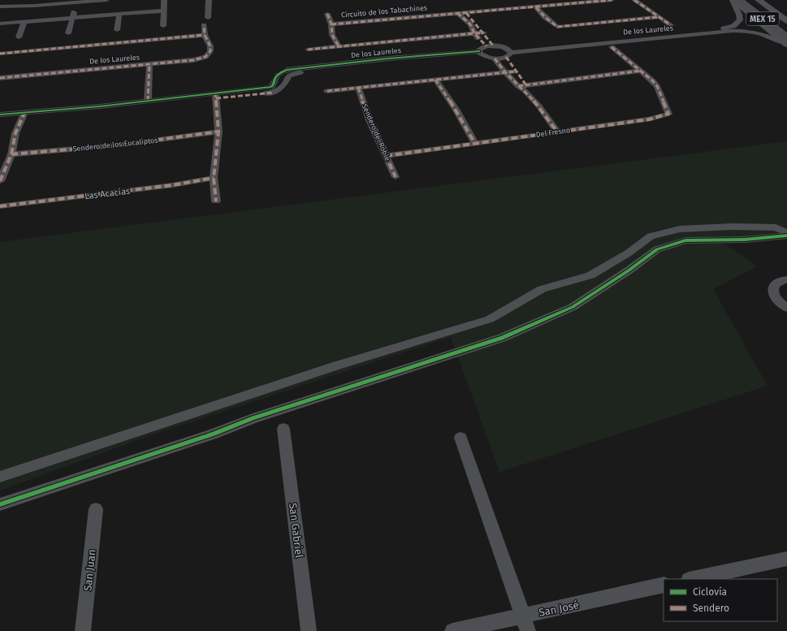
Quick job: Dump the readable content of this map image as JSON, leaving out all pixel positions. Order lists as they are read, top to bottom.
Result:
{
  "streets": {
    "highway": ["MEX 15"],
    "street": [
      "Circuito de los Tabachines",
      "De los Laureles",
      "Sendero del Roble",
      "Del Fresno",
      "Sendero de los Eucaliptos",
      "Las Acacias",
      "San Gabriel",
      "San Juan",
      "San José"
    ]
  },
  "crossings": [
    ["Circuito de los Tabachines", "De los Laureles"],
    ["MEX 15", "De los Laureles"],
    ["Sendero del Roble", "Del Fresno"]
  ],
  "legend": ["Ciclovía", "Sendero"]
}
